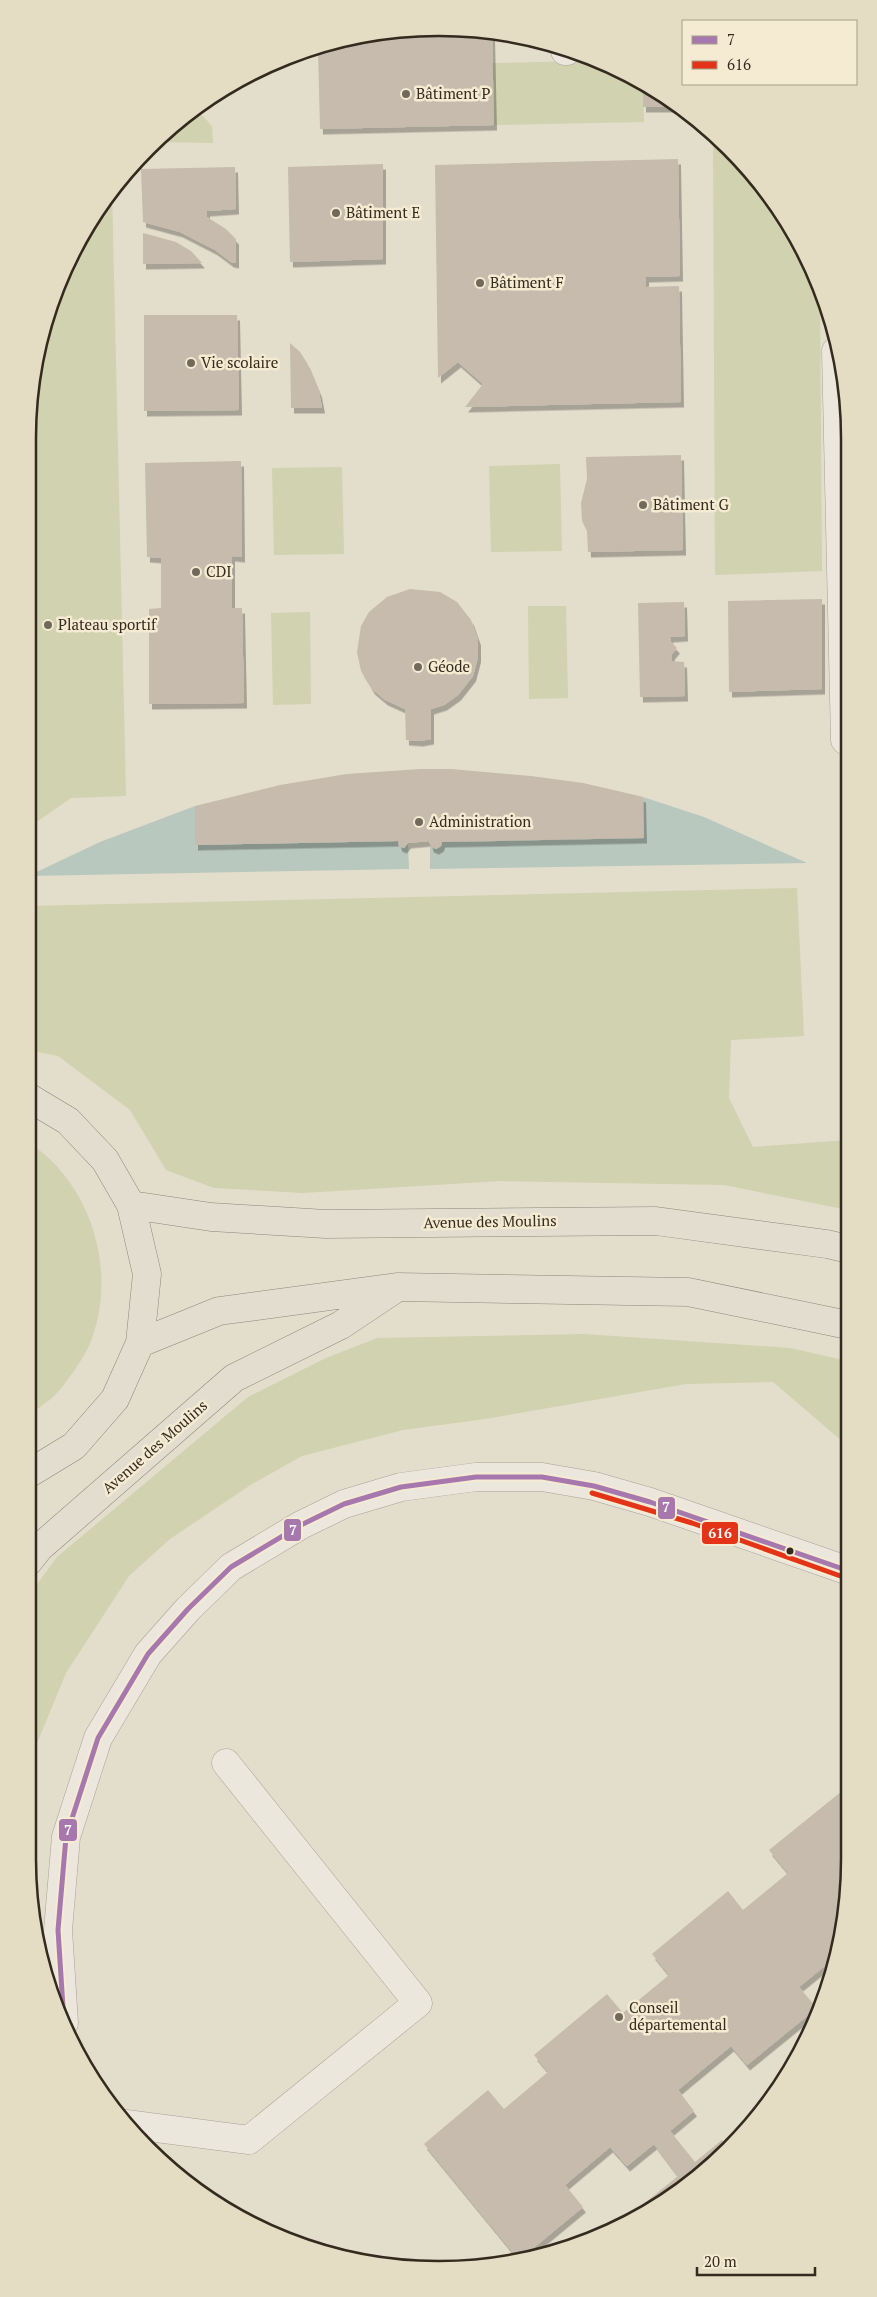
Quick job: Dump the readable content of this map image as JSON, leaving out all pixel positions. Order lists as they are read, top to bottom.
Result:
{
  "streets": {
    "main road": ["Avenue des Moulins"]
  },
  "places": [
    "Bâtiment P",
    "Bâtiment E",
    "Bâtiment F",
    "Vie scolaire",
    "Bâtiment G",
    "CDI",
    "Plateau sportif",
    "Géode",
    "Administration",
    "Conseil départemental"
  ],
  "lines": ["transit line 7", "transit line 616"],
  "legend": ["7", "616"],
  "scale_bar": "20 m"
}
